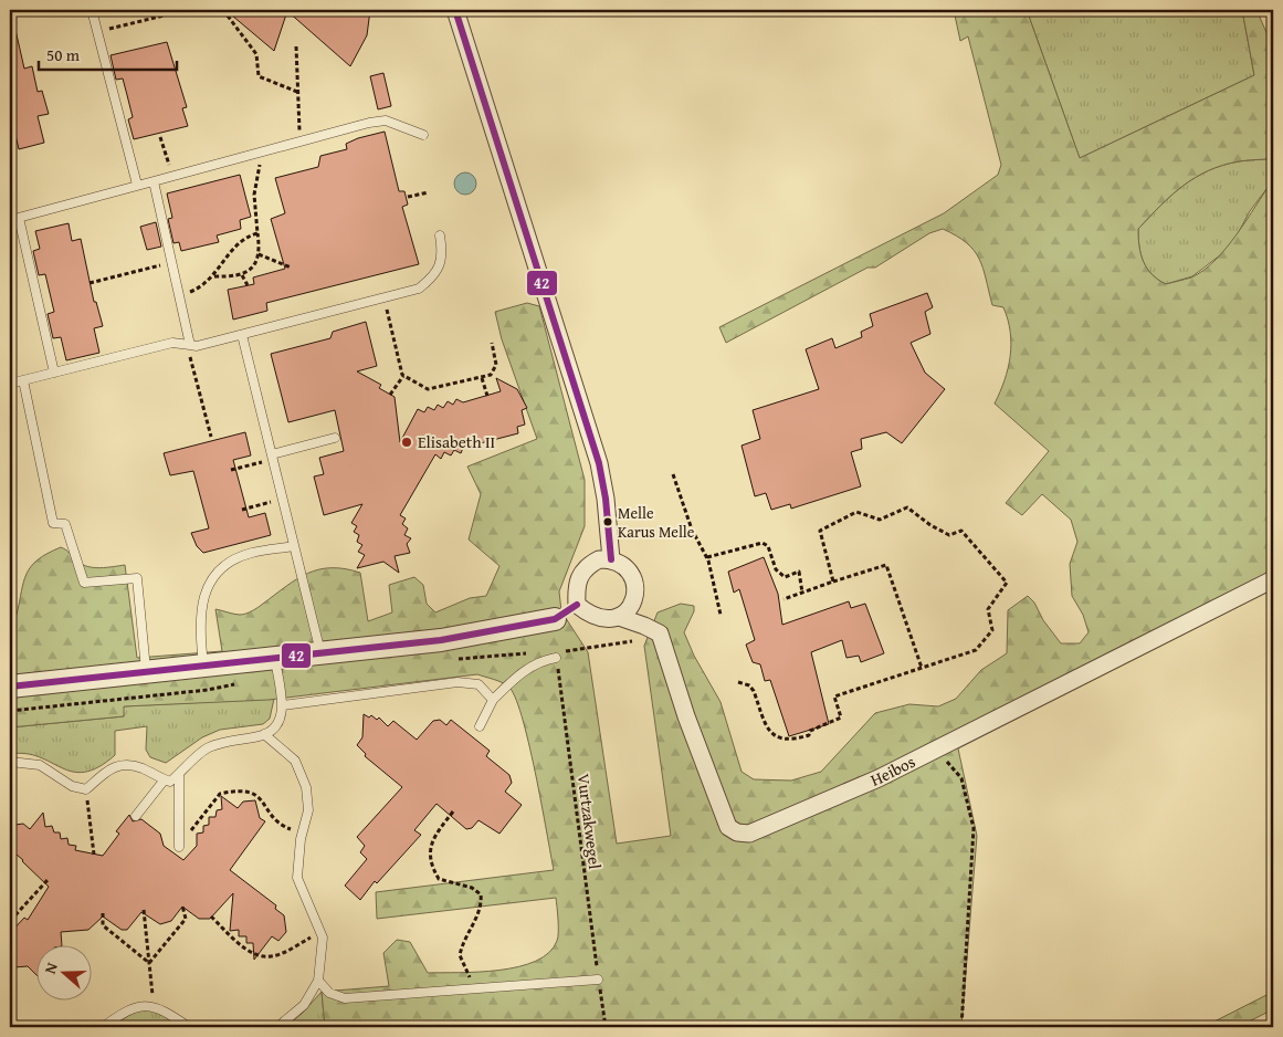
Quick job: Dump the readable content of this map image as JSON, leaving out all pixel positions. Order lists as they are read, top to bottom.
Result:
{
  "streets": {
    "street": ["Heibos"],
    "path": ["Vurtzakwegel"]
  },
  "places": ["Elisabeth II", "Melle Karus Melle"],
  "lines": ["transit line 42"],
  "scale_bar": "50 m",
  "north": "left"
}
